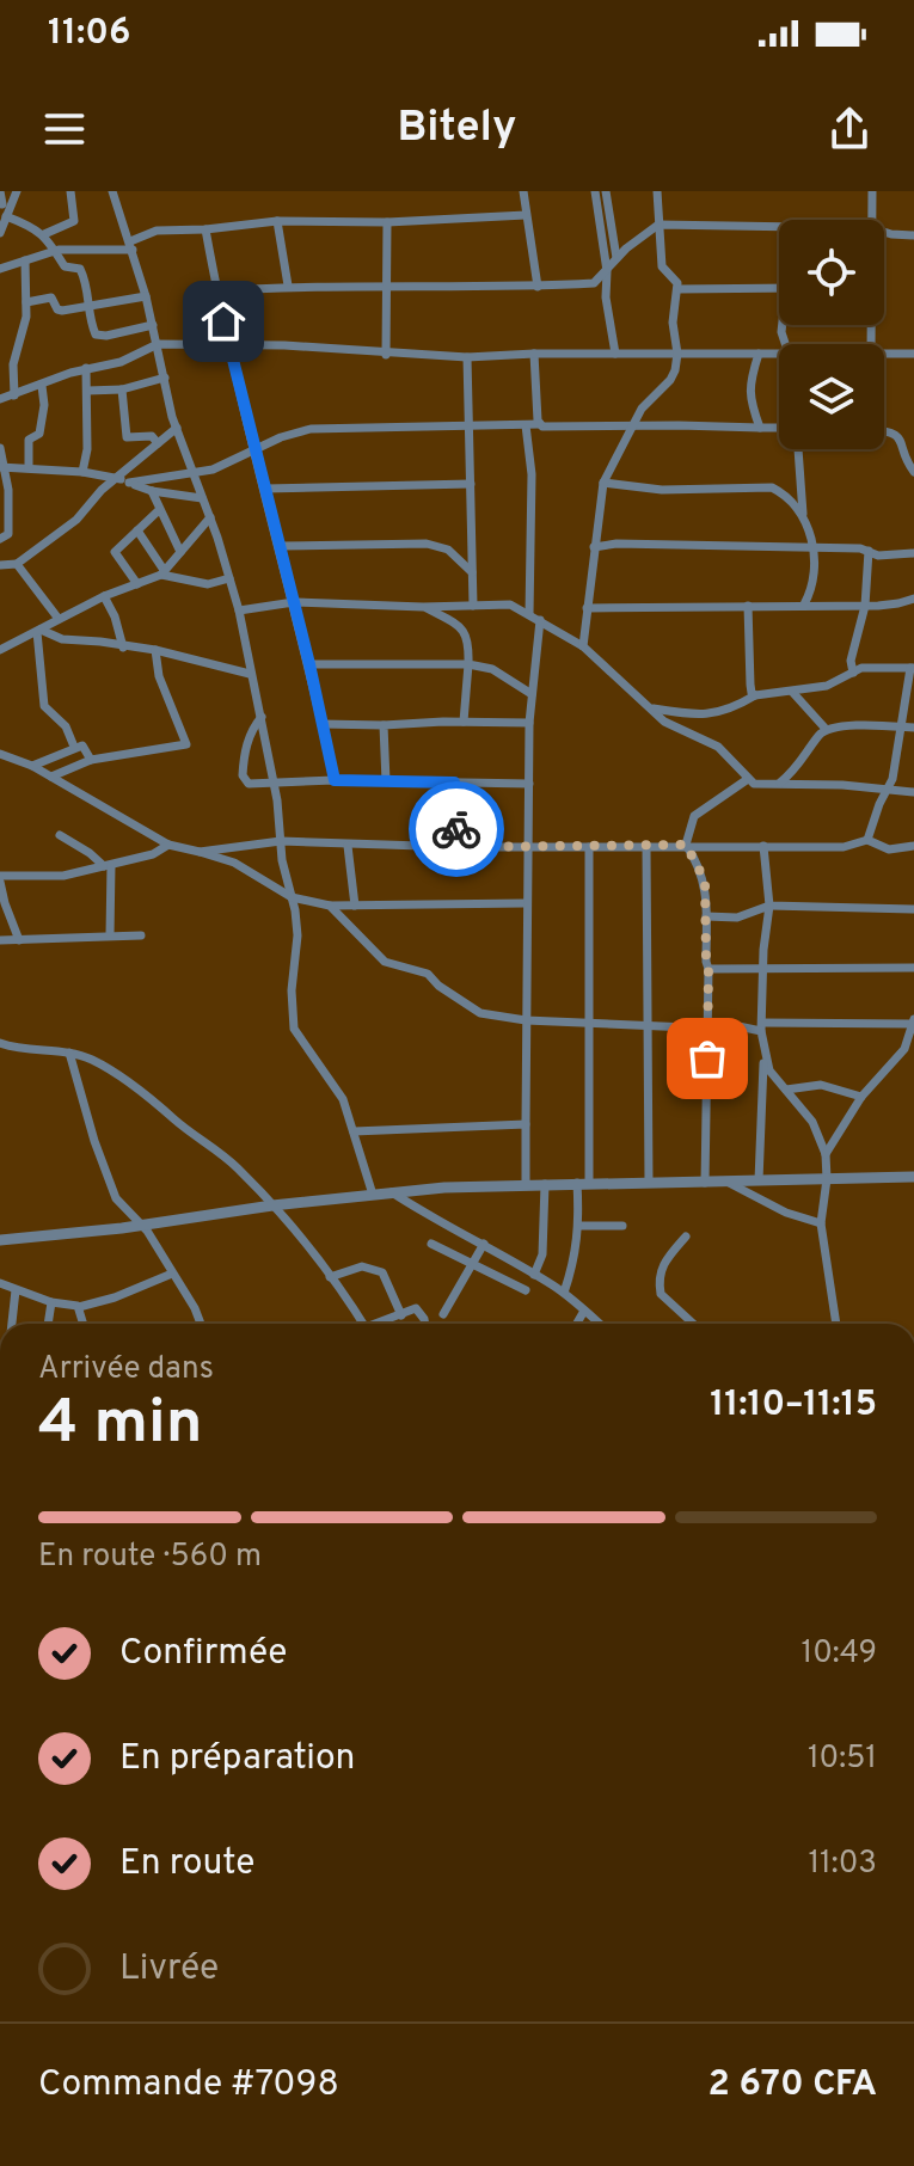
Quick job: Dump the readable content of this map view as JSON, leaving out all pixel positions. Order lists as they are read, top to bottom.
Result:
{
  "page": {
    "status": "11:06",
    "header": "Bitely",
    "heading": ["4 min", "Arrivée dans", "11:10–11:15"],
    "panel": ["Commande #7098", "2 670 CFA"],
    "bar": "En route · 560 m",
    "list": [
      ["Confirmée", "10:49"],
      ["En préparation", "10:51"],
      ["En route", "11:03"],
      "Livrée"
    ]
  }
}
